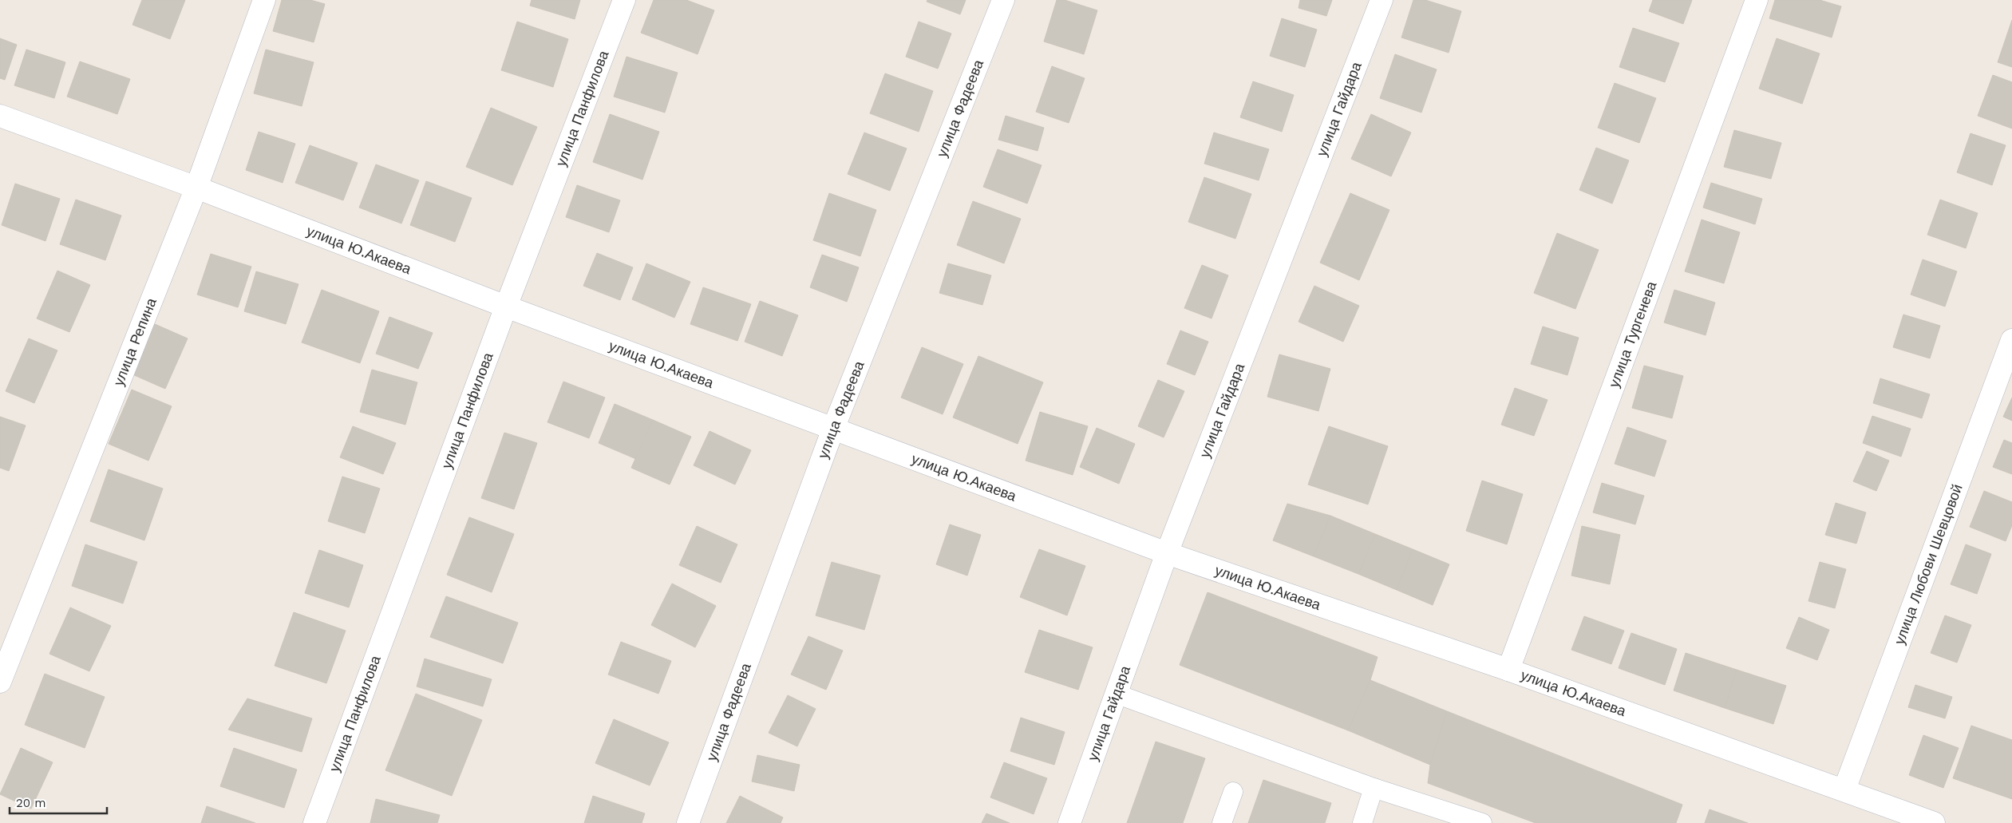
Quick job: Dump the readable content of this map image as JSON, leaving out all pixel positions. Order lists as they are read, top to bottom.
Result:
{
  "streets": {
    "street": [
      "улица Панфилова",
      "улица Гайдара",
      "улица Фадеева",
      "улица Ю.Акаева",
      "улица Тургенева",
      "улица Репина",
      "улица Любови Шевцовой"
    ]
  },
  "crossings": [
    ["улица Панфилова", "улица Ю.Акаева"],
    ["улица Гайдара", "улица Ю.Акаева"],
    ["улица Фадеева", "улица Ю.Акаева"],
    ["улица Ю.Акаева", "улица Тургенева"],
    ["улица Ю.Акаева", "улица Репина"],
    ["улица Ю.Акаева", "улица Любови Шевцовой"]
  ],
  "scale_bar": "20 m"
}
